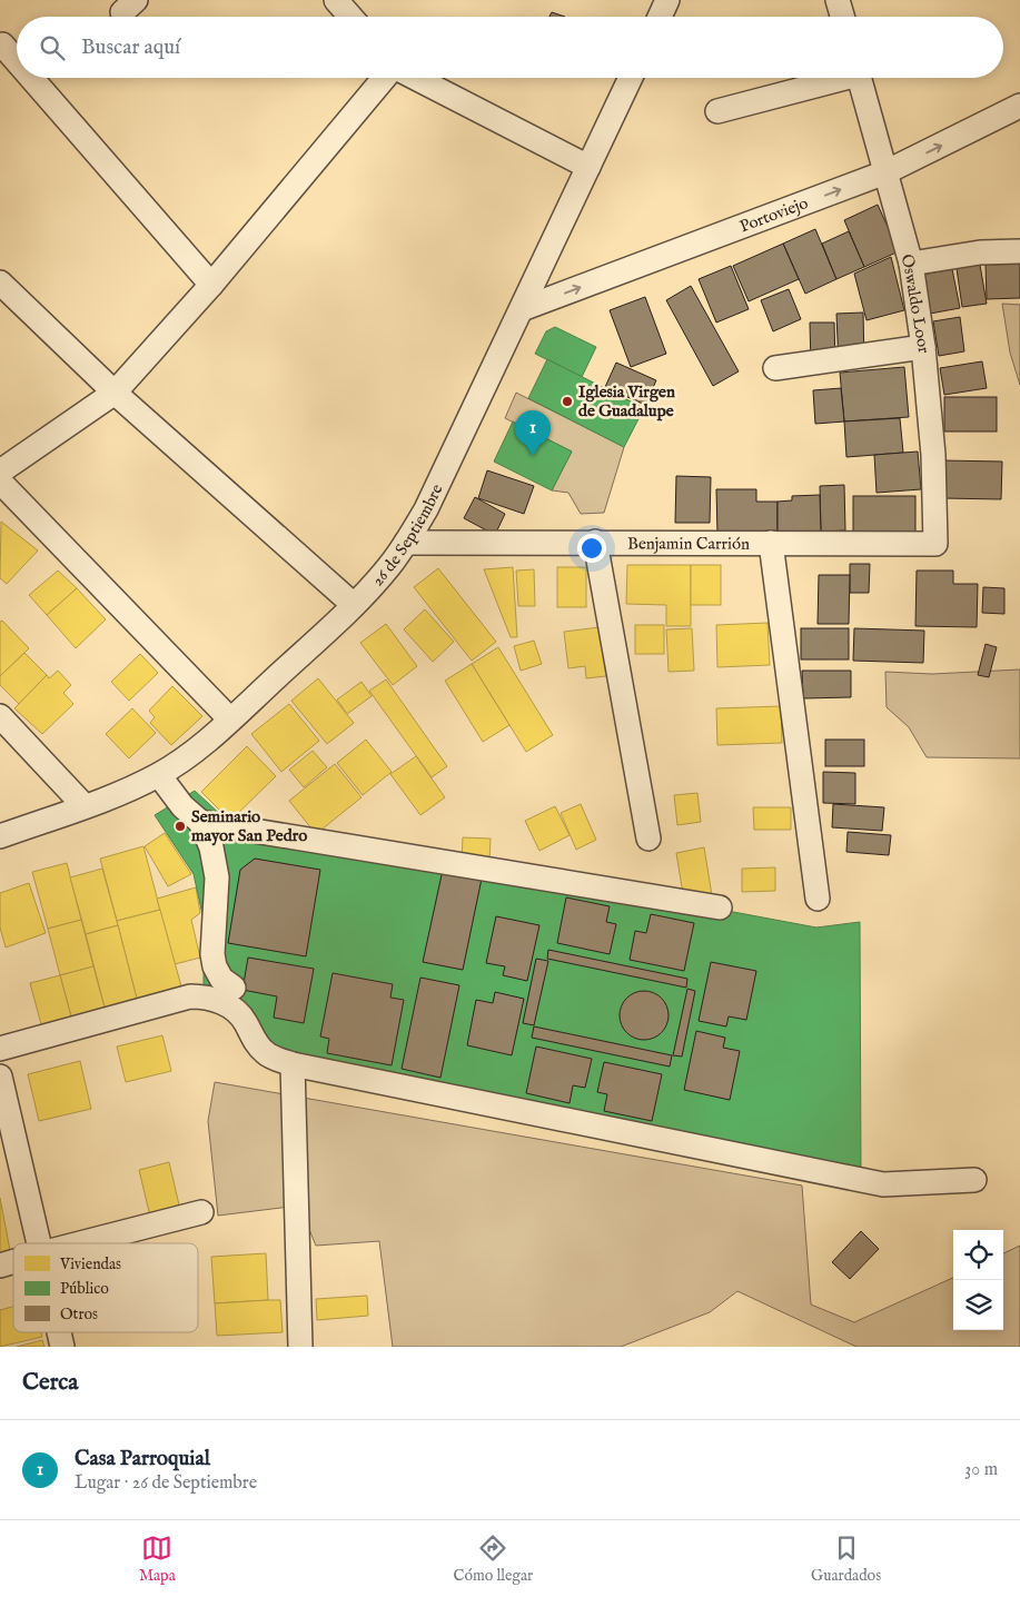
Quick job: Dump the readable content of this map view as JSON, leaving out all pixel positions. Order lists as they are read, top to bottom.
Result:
{
  "streets": {
    "street": [
      "Portoviejo",
      "Oswaldo Loor",
      "26 de Septiembre",
      "Benjamin Carrión"
    ]
  },
  "crossings": [
    ["Portoviejo", "Oswaldo Loor"],
    ["Portoviejo", "26 de Septiembre"],
    ["Oswaldo Loor", "Benjamin Carrión"],
    ["26 de Septiembre", "Benjamin Carrión"]
  ],
  "places": ["Iglesia Virgen de Guadalupe", "Seminario mayor San Pedro"],
  "legend": ["Viviendas", "Público", "Otros"],
  "page": {
    "search": "Buscar aquí",
    "pins": "1",
    "heading": "Cerca",
    "list": [
      {
        "mark": "1",
        "name": "Casa Parroquial",
        "note": "Lugar · 26 de Septiembre",
        "value": "30 m"
      }
    ],
    "nav": ["Mapa", "Cómo llegar", "Guardados"]
  }
}
